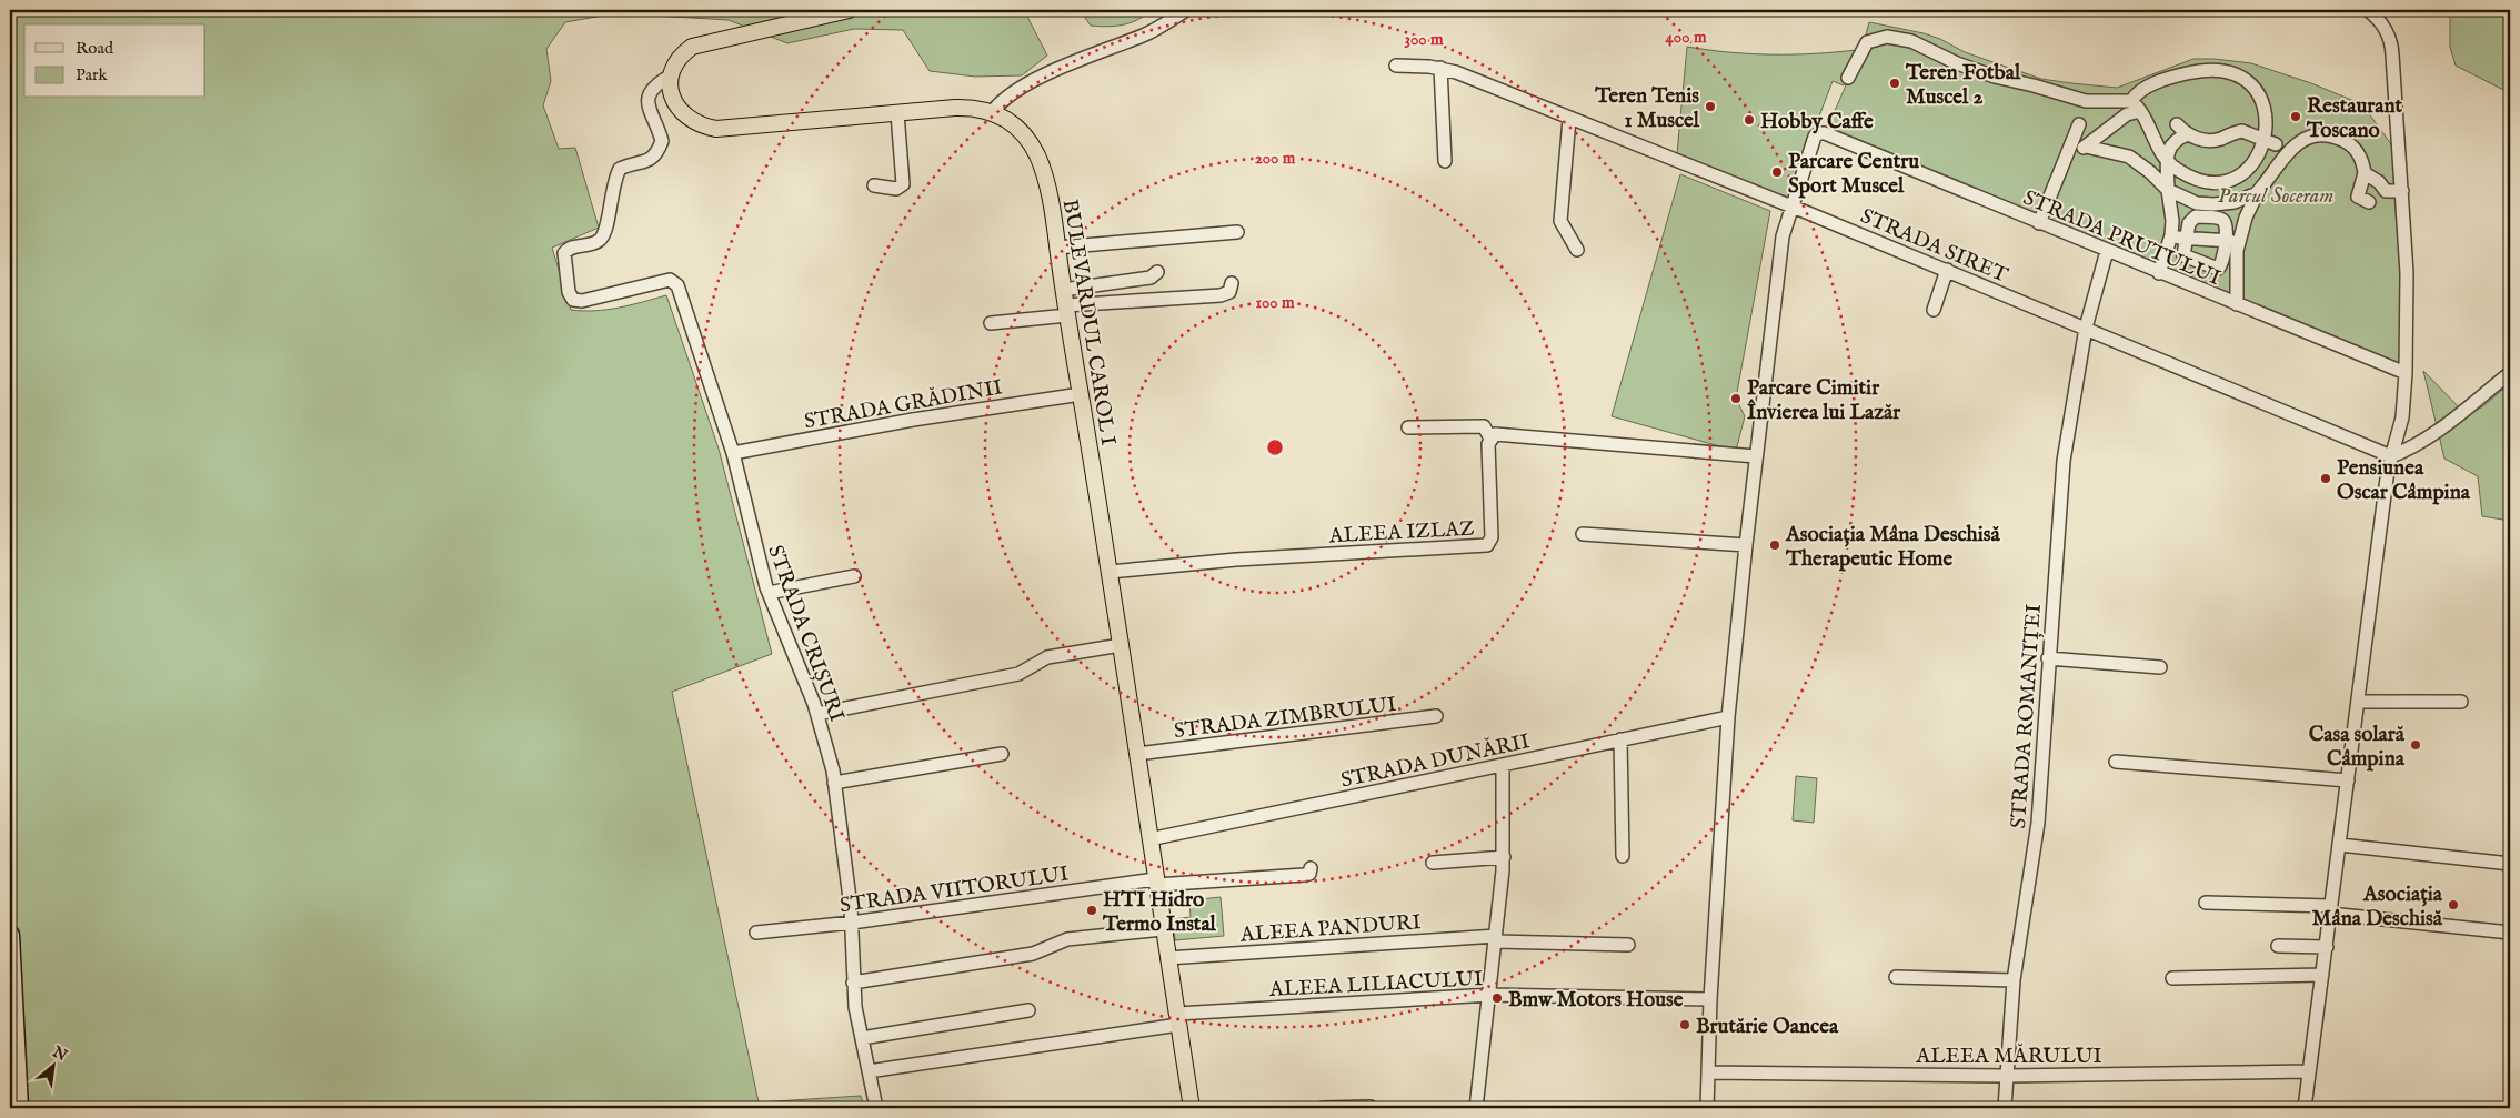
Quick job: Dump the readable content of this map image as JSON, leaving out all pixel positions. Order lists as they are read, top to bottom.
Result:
{
  "streets": {
    "main road": ["BULEVARDUL CAROL I"],
    "street": [
      "STRADA PRUTULUI",
      "STRADA SIRET",
      "STRADA GRĂDINII",
      "ALEEA IZLAZ",
      "STRADA CRIȘURI",
      "STRADA ZIMBRULUI",
      "STRADA ROMANIȚEI",
      "STRADA DUNĂRII",
      "STRADA VIITORULUI",
      "ALEEA PANDURI",
      "ALEEA LILIACULUI",
      "ALEEA MĂRULUI"
    ]
  },
  "crossings": [
    ["STRADA PRUTULUI", "STRADA SIRET"],
    ["STRADA PRUTULUI", "STRADA ROMANIȚEI"],
    ["STRADA SIRET", "STRADA ROMANIȚEI"],
    ["BULEVARDUL CAROL I", "STRADA GRĂDINII"],
    ["BULEVARDUL CAROL I", "ALEEA IZLAZ"],
    ["BULEVARDUL CAROL I", "STRADA CRIȘURI"],
    ["BULEVARDUL CAROL I", "STRADA ZIMBRULUI"],
    ["BULEVARDUL CAROL I", "STRADA DUNĂRII"],
    ["BULEVARDUL CAROL I", "STRADA VIITORULUI"],
    ["BULEVARDUL CAROL I", "ALEEA PANDURI"],
    ["BULEVARDUL CAROL I", "ALEEA LILIACULUI"],
    ["STRADA GRĂDINII", "STRADA CRIȘURI"],
    ["STRADA CRIȘURI", "STRADA VIITORULUI"],
    ["STRADA CRIȘURI", "ALEEA LILIACULUI"],
    ["STRADA ROMANIȚEI", "ALEEA MĂRULUI"]
  ],
  "parks": ["Parcul Soceram"],
  "places": [
    "Teren Fotbal Muscel 2",
    "Teren Tenis 1 Muscel",
    "Restaurant Toscano",
    "Hobby Caffe",
    "Parcare Centru Sport Muscel",
    "Parcare Cimitir Învierea lui Lazăr",
    "Pensiunea Oscar Câmpina",
    "Asociația Mâna Deschisă Therapeutic Home",
    "Casa solară Câmpina",
    "Asociația Mâna Deschisă",
    "HTI Hidro Termo Instal",
    "Bmw Motors House",
    "Brutărie Oancea"
  ],
  "legend": ["Road", "Park"],
  "north": "top right",
  "rings": [
    "400 m",
    "300 m",
    "200 m",
    "100 m"
  ]
}
